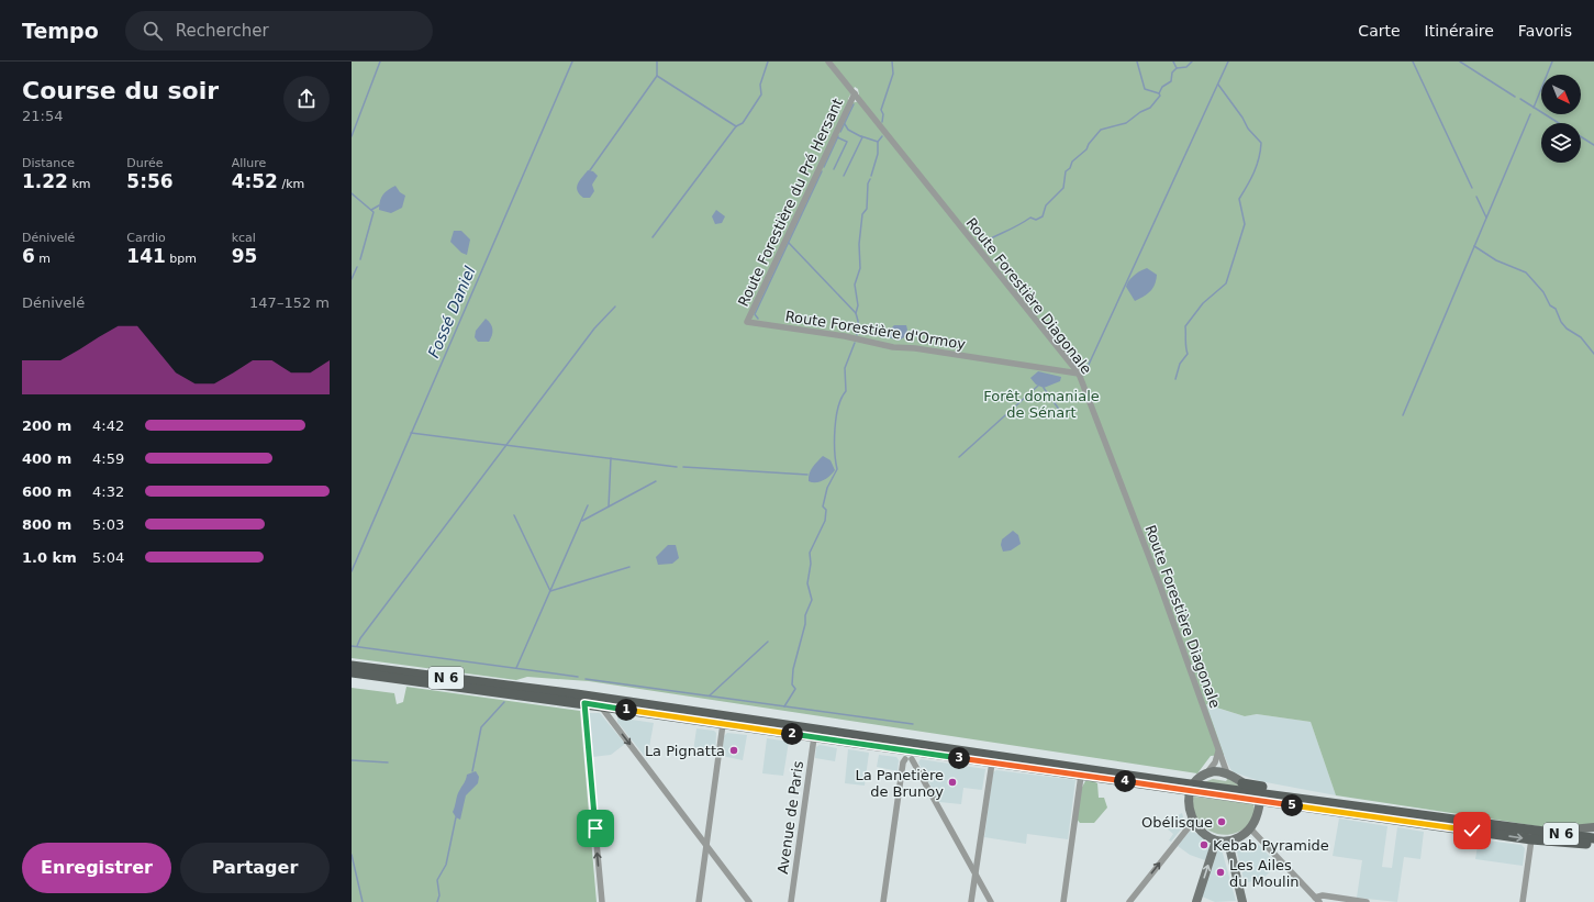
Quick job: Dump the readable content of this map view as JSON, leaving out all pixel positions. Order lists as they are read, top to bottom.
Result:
{
  "streets": {
    "main road": ["N 6"],
    "street": [
      "Route Forestière du Pré Hersant",
      "Route Forestière Diagonale",
      "Route Forestière d'Ormoy",
      "Avenue de Paris"
    ]
  },
  "crossings": [
    ["Route Forestière du Pré Hersant", "Route Forestière Diagonale"],
    ["Route Forestière du Pré Hersant", "Route Forestière d'Ormoy"],
    ["Route Forestière Diagonale", "Route Forestière d'Ormoy"],
    ["N 6", "Avenue de Paris"]
  ],
  "water": ["Fossé Daniel"],
  "parks": ["Forêt domaniale de Sénart"],
  "places": [
    "La Pignatta",
    "La Panetière de Brunoy",
    "Obélisque",
    "Kebab Pyramide",
    "Les Ailes du Moulin"
  ],
  "north": "bottom right",
  "page": {
    "header": "Tempo",
    "search": "Rechercher",
    "nav": ["Carte", "Itinéraire", "Favoris"],
    "heading": ["Course du soir", "21:54"],
    "stats": [
      ["Distance", "1.22 km"],
      ["Durée", "5:56"],
      ["Allure", "4:52 /km"],
      ["Dénivelé", "6 m"],
      ["Cardio", "141 bpm"],
      ["kcal", "95"]
    ],
    "chart": ["Dénivelé", "147–152 m"],
    "list": [
      {
        "name": "200 m",
        "note": "4:42"
      },
      {
        "name": "400 m",
        "note": "4:59"
      },
      {
        "name": "600 m",
        "note": "4:32"
      },
      {
        "name": "800 m",
        "note": "5:03"
      },
      {
        "name": "1.0 km",
        "note": "5:04"
      }
    ],
    "pins": [
      "1",
      "2",
      "3",
      "4",
      "5"
    ],
    "buttons": ["Enregistrer", "Partager"]
  }
}
